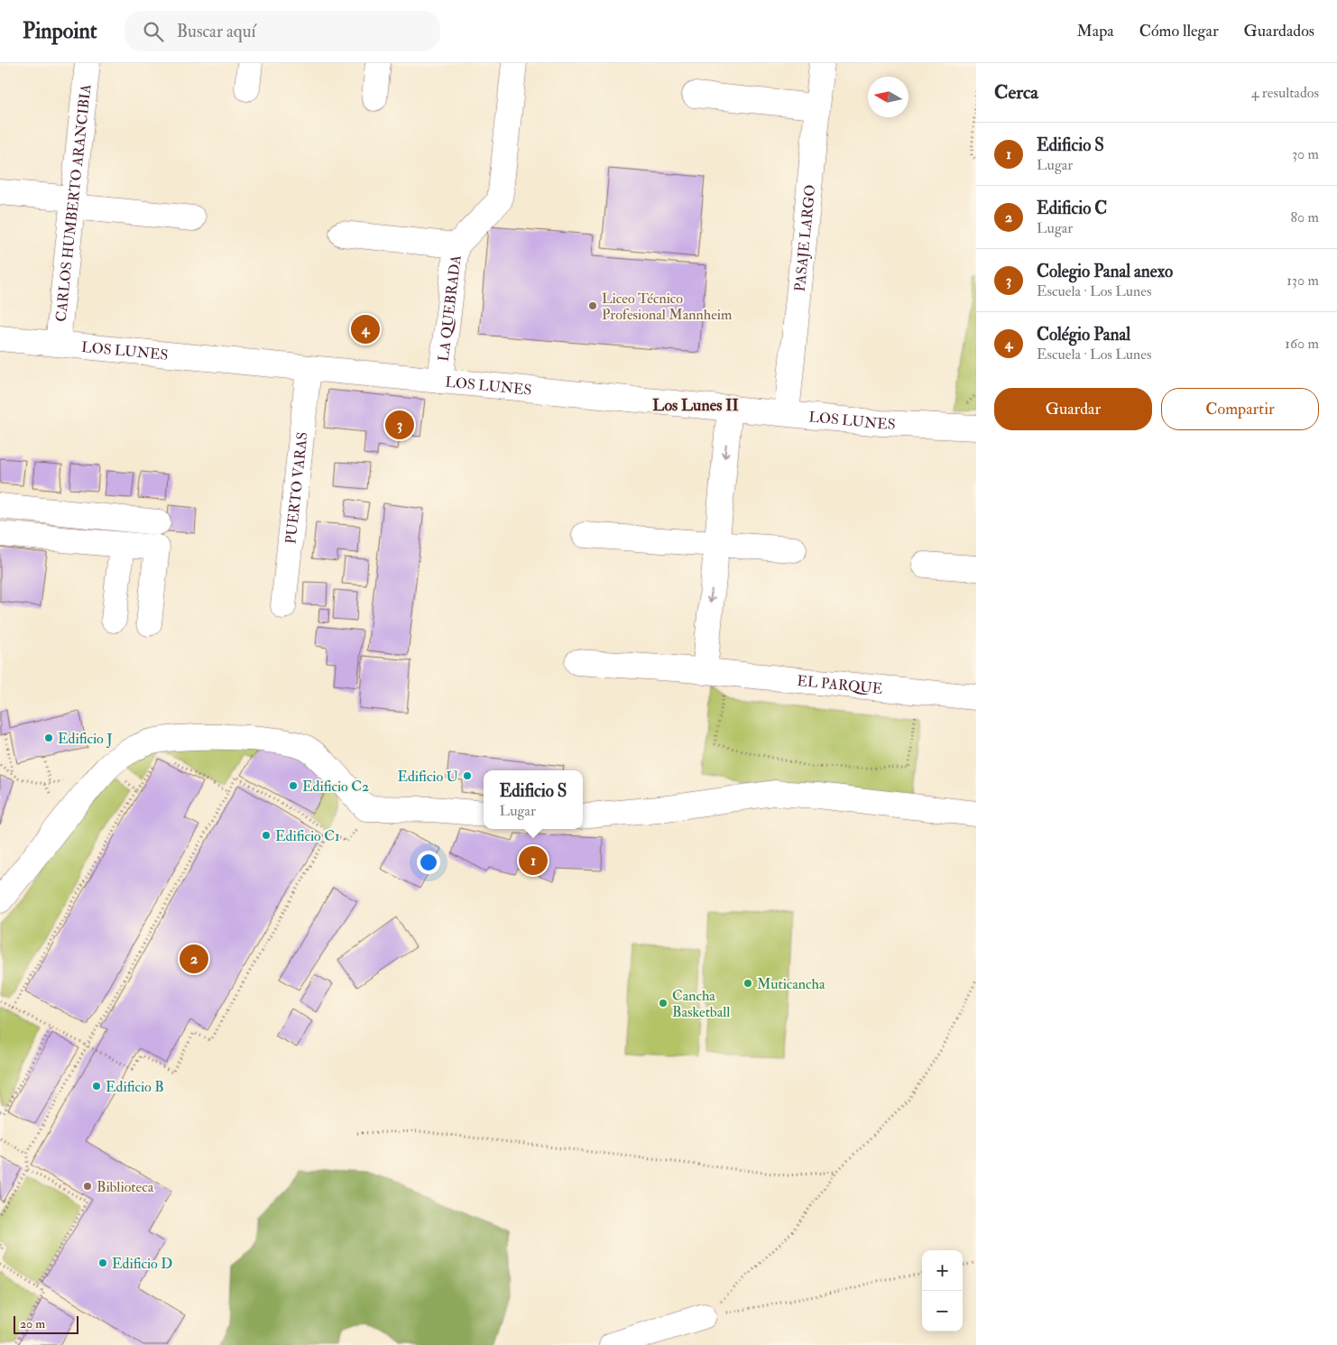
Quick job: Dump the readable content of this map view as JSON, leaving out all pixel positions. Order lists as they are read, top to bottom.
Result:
{
  "streets": {
    "street": [
      "CARLOS HUMBERTO ARANCIBIA",
      "PASAJE LARGO",
      "LA QUEBRADA",
      "LOS LUNES",
      "PUERTO VARAS",
      "EL PARQUE"
    ]
  },
  "crossings": [
    ["CARLOS HUMBERTO ARANCIBIA", "LOS LUNES"],
    ["PASAJE LARGO", "LOS LUNES"],
    ["LA QUEBRADA", "LOS LUNES"],
    ["LOS LUNES", "PUERTO VARAS"]
  ],
  "districts": ["Los Lunes II"],
  "places": [
    "Liceo Técnico Profesional Mannheim",
    "Edificio J",
    "Edificio U",
    "Edificio C2",
    "Edificio C1",
    "Muticancha",
    "Cancha Basketball",
    "Edificio B",
    "Biblioteca",
    "Edificio D"
  ],
  "scale_bar": "20 m",
  "north": "left",
  "page": {
    "header": "Pinpoint",
    "search": "Buscar aquí",
    "nav": ["Mapa", "Cómo llegar", "Guardados"],
    "heading": ["Cerca", "4 resultados"],
    "list": [
      {
        "mark": "1",
        "name": "Edificio S",
        "note": "Lugar",
        "value": "30 m"
      },
      {
        "mark": "2",
        "name": "Edificio C",
        "note": "Lugar",
        "value": "80 m"
      },
      {
        "mark": "3",
        "name": "Colegio Panal anexo",
        "note": "Escuela · Los Lunes",
        "value": "130 m"
      },
      {
        "mark": "4",
        "name": "Colégio Panal",
        "note": "Escuela · Los Lunes",
        "value": "160 m"
      }
    ],
    "pins": [
      "4",
      "3",
      "1",
      "2"
    ],
    "buttons": ["Guardar", "Compartir"],
    "popup": ["Edificio S", "Lugar"],
    "map_buttons": ["+", "−"],
    "scale": "20 m"
  }
}
